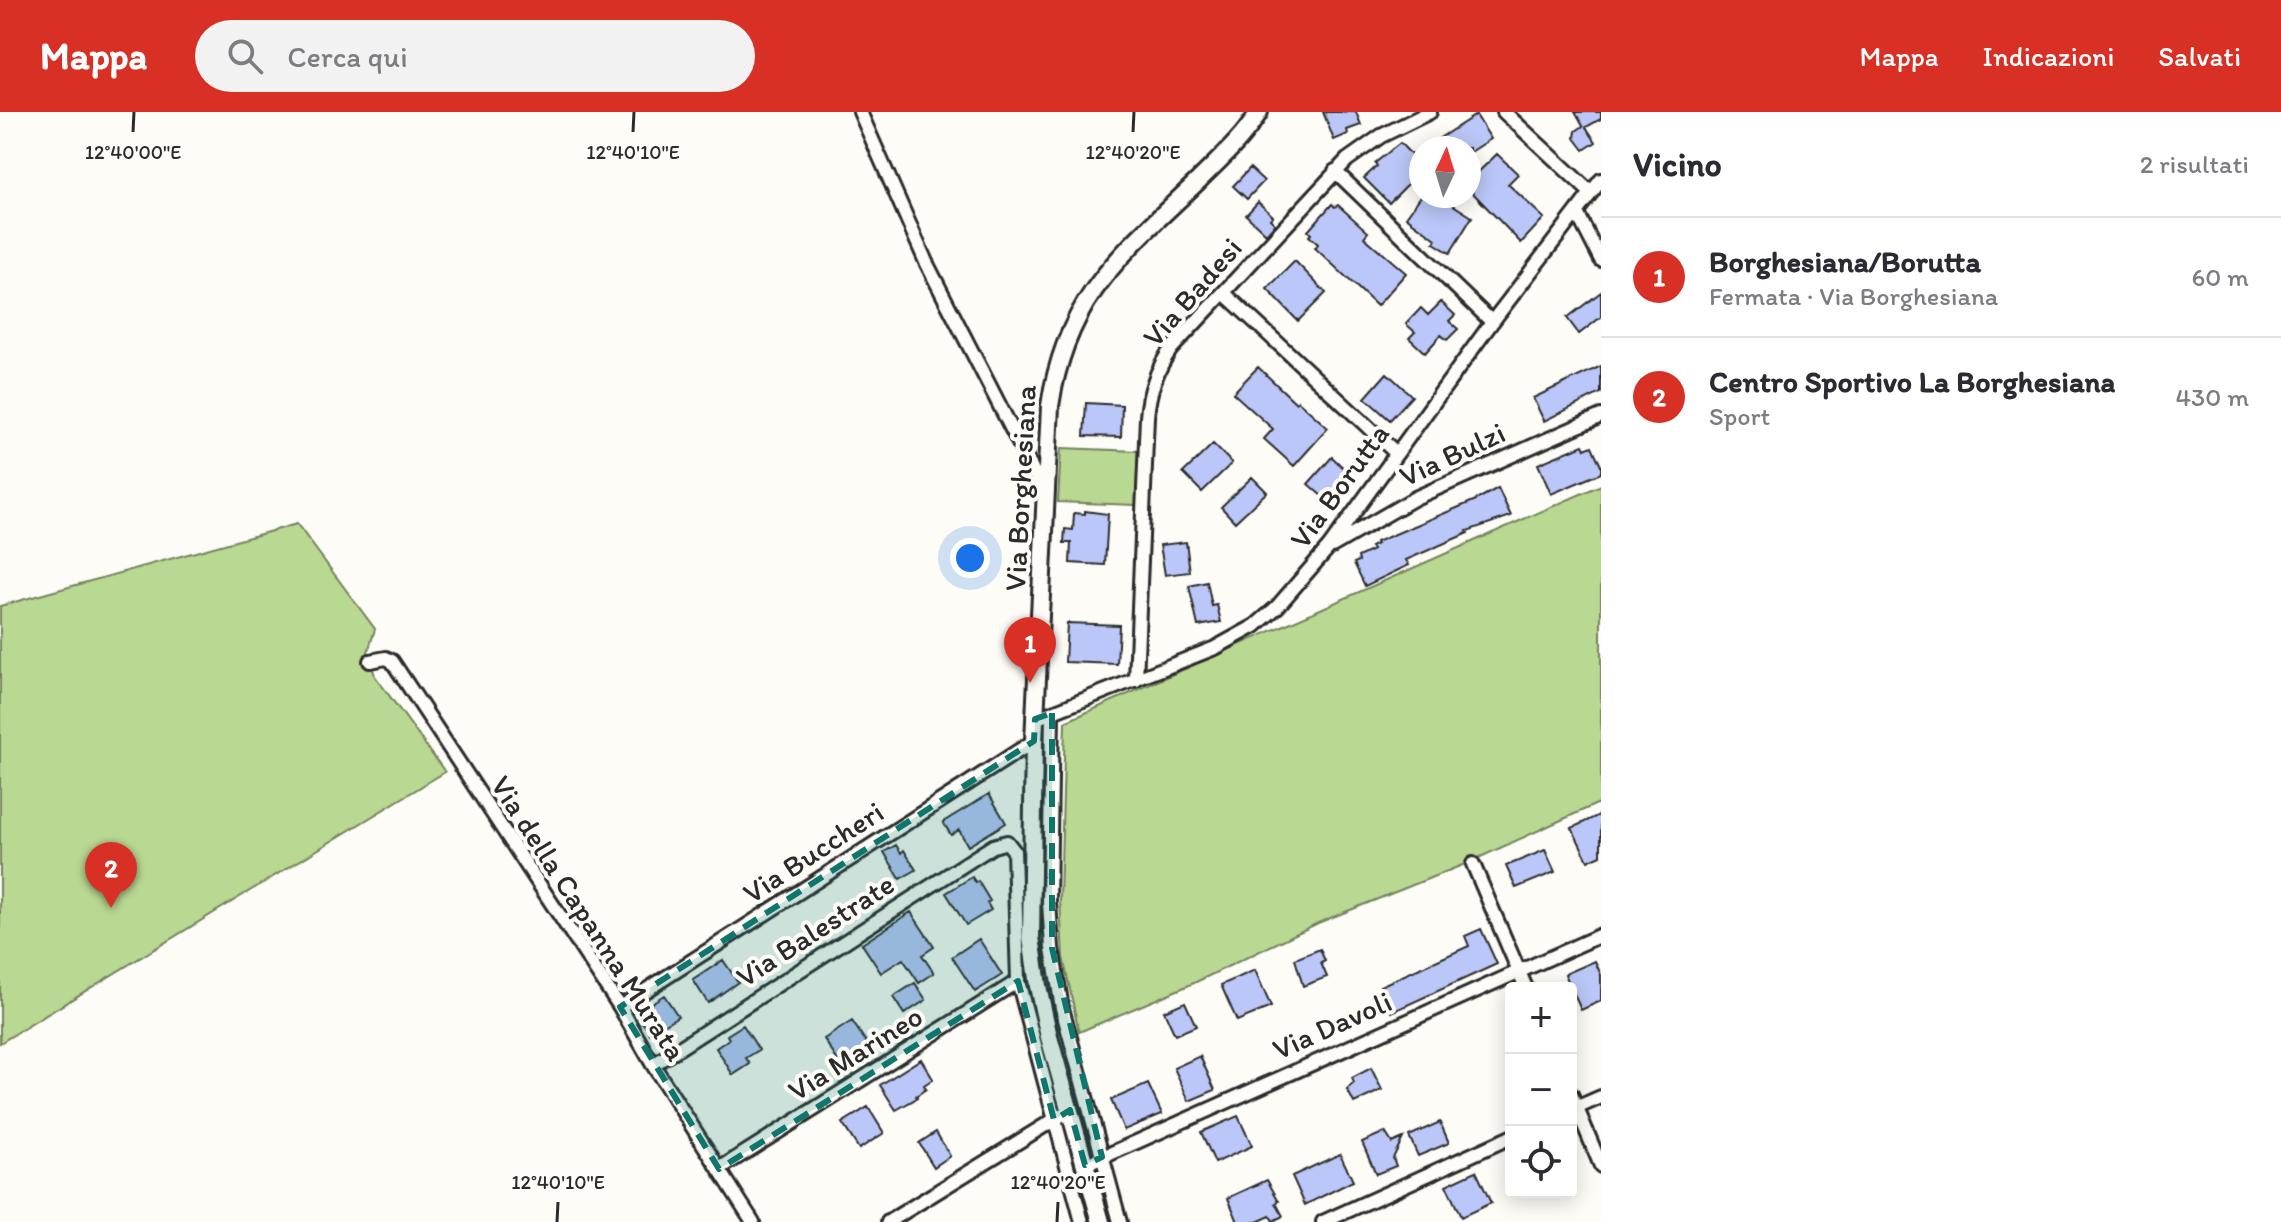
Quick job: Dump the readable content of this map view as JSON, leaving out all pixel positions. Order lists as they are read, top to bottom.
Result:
{
  "streets": {
    "street": [
      "Via Badesi",
      "Via Bulzi",
      "Via Borutta",
      "Via Borghesiana",
      "Via Buccheri",
      "Via della Capanna Murata",
      "Via Balestrate",
      "Via Davoli",
      "Via Marineo"
    ]
  },
  "crossings": [
    ["Via Badesi", "Via Borutta"],
    ["Via Bulzi", "Via Borutta"],
    ["Via Borutta", "Via Borghesiana"],
    ["Via Borghesiana", "Via Buccheri"],
    ["Via Borghesiana", "Via Davoli"],
    ["Via Buccheri", "Via della Capanna Murata"],
    ["Via della Capanna Murata", "Via Balestrate"],
    ["Via della Capanna Murata", "Via Marineo"],
    ["Via Balestrate", "Via Marineo"]
  ],
  "north": "top",
  "page": {
    "header": "Mappa",
    "search": "Cerca qui",
    "nav": ["Mappa", "Indicazioni", "Salvati"],
    "heading": ["Vicino", "2 risultati"],
    "list": [
      {
        "mark": "1",
        "name": "Borghesiana/Borutta",
        "note": "Fermata · Via Borghesiana",
        "value": "60 m"
      },
      {
        "mark": "2",
        "name": "Centro Sportivo La Borghesiana",
        "note": "Sport",
        "value": "430 m"
      }
    ],
    "pins": ["1", "2"],
    "map_buttons": ["+", "−"]
  },
  "coordinates": ["12°40'00\"E", "12°40'10\"E", "12°40'20\"E"]
}
